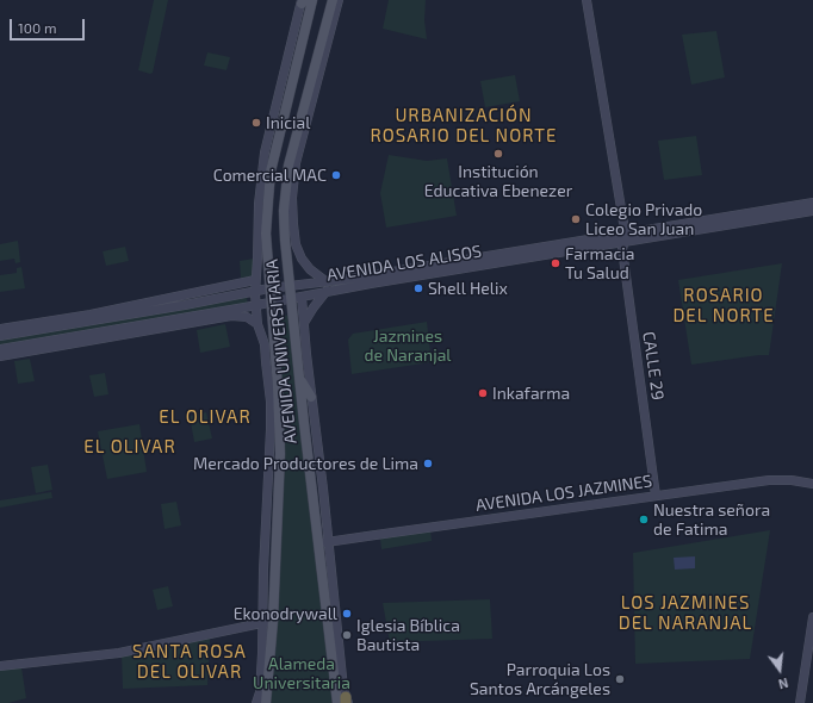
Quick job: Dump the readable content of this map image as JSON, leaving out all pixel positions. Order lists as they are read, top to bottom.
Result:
{
  "streets": {
    "main road": ["AVENIDA UNIVERSITARIA"],
    "street": ["AVENIDA LOS ALISOS", "CALLE 29", "AVENIDA LOS JAZMINES"]
  },
  "crossings": [
    ["AVENIDA LOS ALISOS", "AVENIDA UNIVERSITARIA"],
    ["AVENIDA LOS ALISOS", "CALLE 29"],
    ["AVENIDA UNIVERSITARIA", "AVENIDA LOS JAZMINES"],
    ["CALLE 29", "AVENIDA LOS JAZMINES"]
  ],
  "districts": [
    "URBANIZACIÓN ROSARIO DEL NORTE",
    "ROSARIO DEL NORTE",
    "EL OLIVAR",
    "EL OLIVAR",
    "LOS JAZMINES DEL NARANJAL",
    "SANTA ROSA DEL OLIVAR"
  ],
  "parks": ["Jazmines de Naranjal", "Alameda Universitaria"],
  "places": [
    "Inicial",
    "Institución Educativa Ebenezer",
    "Comercial MAC",
    "Colegio Privado Liceo San Juan",
    "Farmacia Tu Salud",
    "Shell Helix",
    "Inkafarma",
    "Mercado Productores de Lima",
    "Nuestra señora de Fatima",
    "Ekonodrywall",
    "Iglesia Bíblica Bautista",
    "Parroquia Los Santos Arcángeles"
  ],
  "scale_bar": "100 m",
  "north": "bottom"
}
